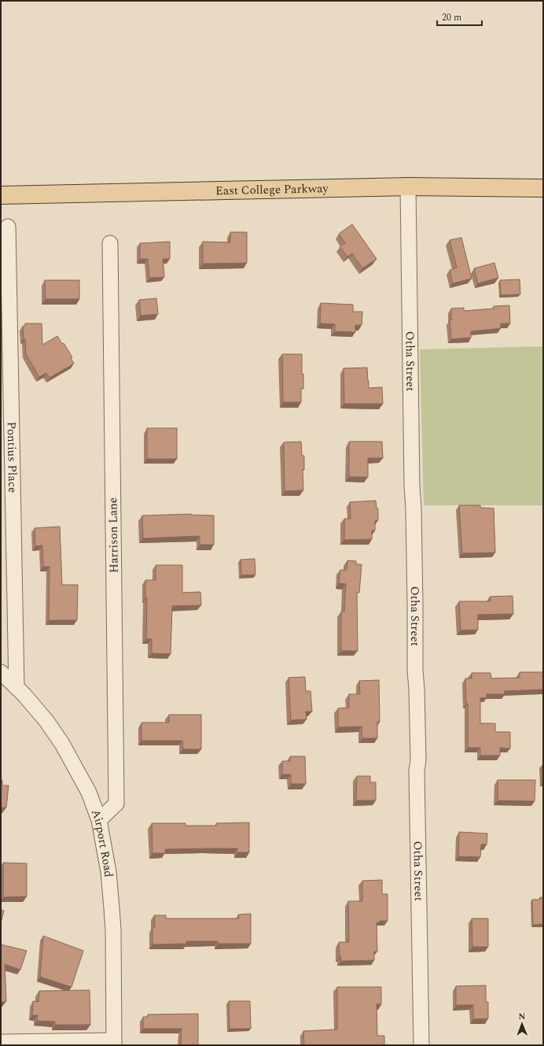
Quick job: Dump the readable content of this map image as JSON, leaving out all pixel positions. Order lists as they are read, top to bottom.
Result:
{
  "streets": {
    "main road": ["East College Parkway"],
    "street": [
      "Otha Street",
      "Pontius Place",
      "Harrison Lane",
      "Airport Road"
    ]
  },
  "crossings": [
    ["East College Parkway", "Otha Street"],
    ["Pontius Place", "Airport Road"],
    ["Harrison Lane", "Airport Road"]
  ],
  "scale_bar": "20 m",
  "north": "top"
}
